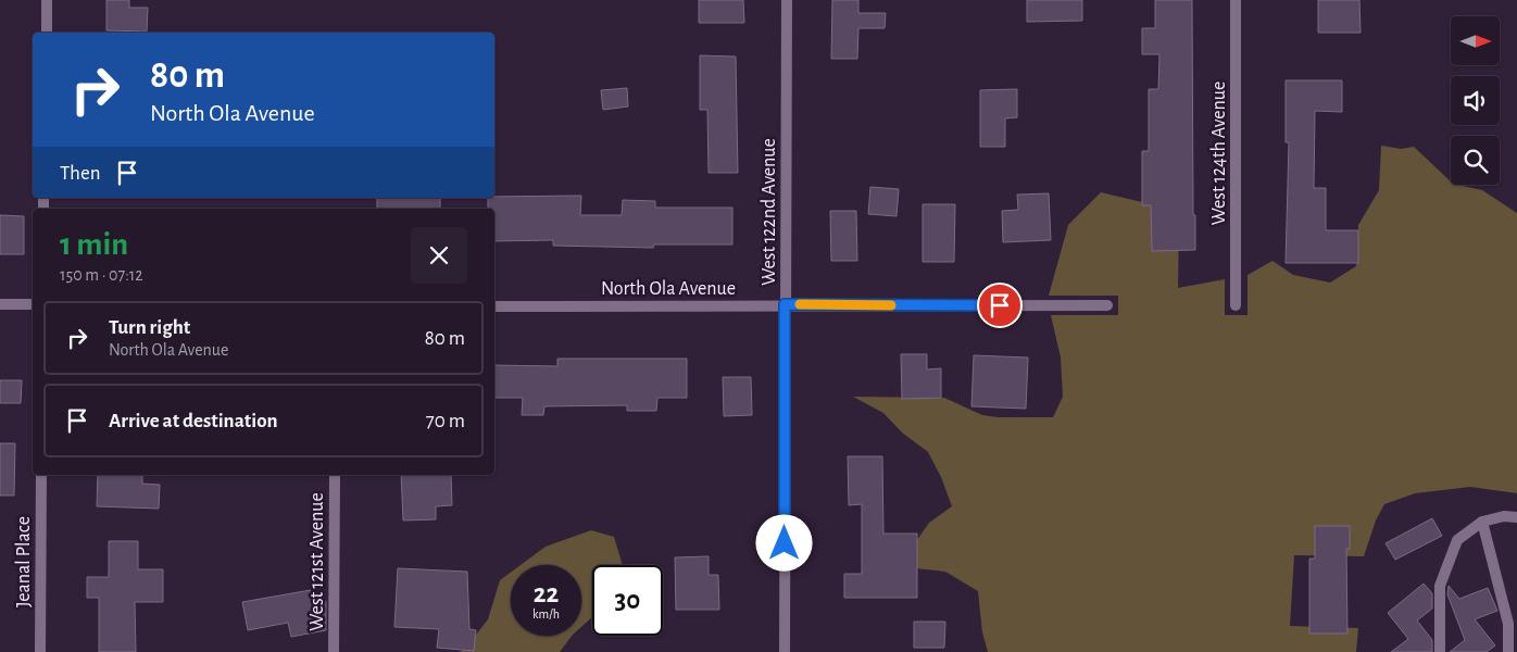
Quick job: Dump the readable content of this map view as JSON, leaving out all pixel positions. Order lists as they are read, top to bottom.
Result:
{
  "streets": {
    "street": [
      "West 124th Avenue",
      "West 122nd Avenue",
      "North Ola Avenue",
      "Jeanal Place",
      "West 121st Avenue"
    ]
  },
  "crossings": [
    ["West 122nd Avenue", "North Ola Avenue"]
  ],
  "north": "right",
  "page": {
    "turn": ["80 m", "North Ola Avenue"],
    "then": "Then",
    "heading": ["1 min", "150 m · 07:12"],
    "list": [
      {
        "name": "Turn right",
        "note": "North Ola Avenue",
        "value": "80 m"
      },
      {
        "name": "Arrive at destination",
        "value": "70 m"
      }
    ],
    "speed": "22 km/h",
    "limit": "30"
  }
}
